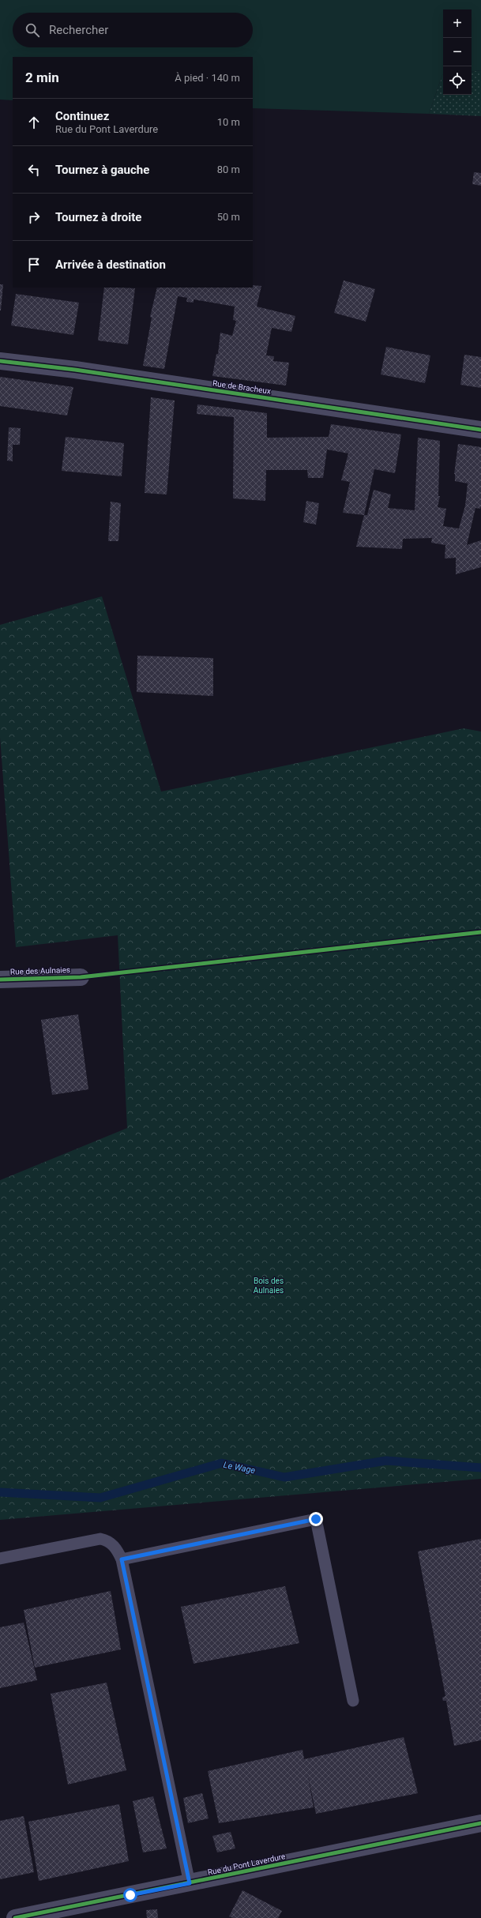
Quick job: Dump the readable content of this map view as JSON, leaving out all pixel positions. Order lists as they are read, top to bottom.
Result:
{
  "streets": {
    "street": ["Rue de Bracheux", "Rue des Aulnaies", "Rue du Pont Laverdure"]
  },
  "water": ["Le Wage"],
  "parks": ["Bois des Aulnaies"],
  "page": {
    "map_buttons": ["+", "−"],
    "search": "Rechercher",
    "heading": ["2 min", "À pied · 140 m"],
    "list": [
      ["Continuez", "Rue du Pont Laverdure", "10 m"],
      ["Tournez à gauche", "80 m"],
      ["Tournez à droite", "50 m"],
      "Arrivée à destination"
    ]
  }
}
